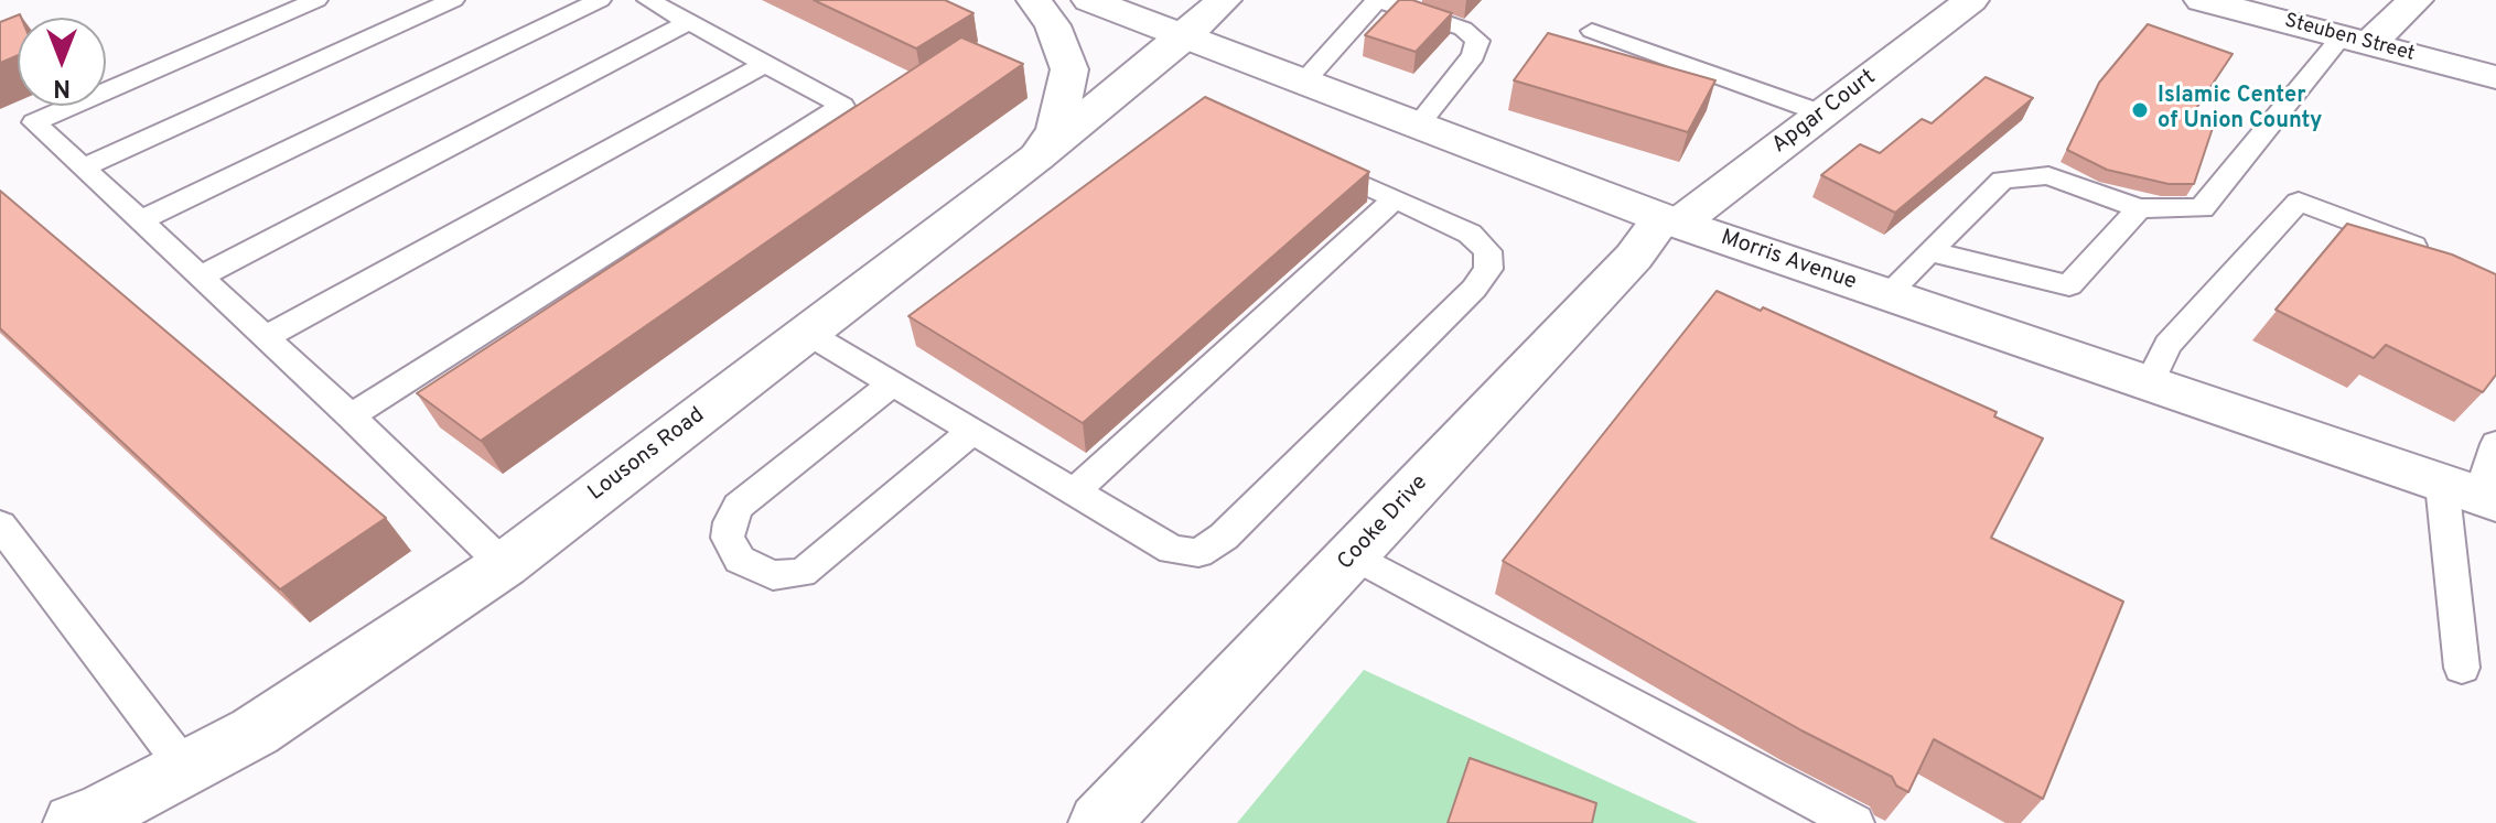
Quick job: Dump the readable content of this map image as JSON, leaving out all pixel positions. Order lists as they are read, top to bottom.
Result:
{
  "streets": {
    "street": [
      "Steuben Street",
      "Apgar Court",
      "Morris Avenue",
      "Lousons Road",
      "Cooke Drive"
    ]
  },
  "crossings": [
    ["Apgar Court", "Morris Avenue"],
    ["Apgar Court", "Cooke Drive"],
    ["Morris Avenue", "Lousons Road"],
    ["Morris Avenue", "Cooke Drive"]
  ],
  "places": ["Islamic Center of Union County"],
  "north": "bottom"
}
